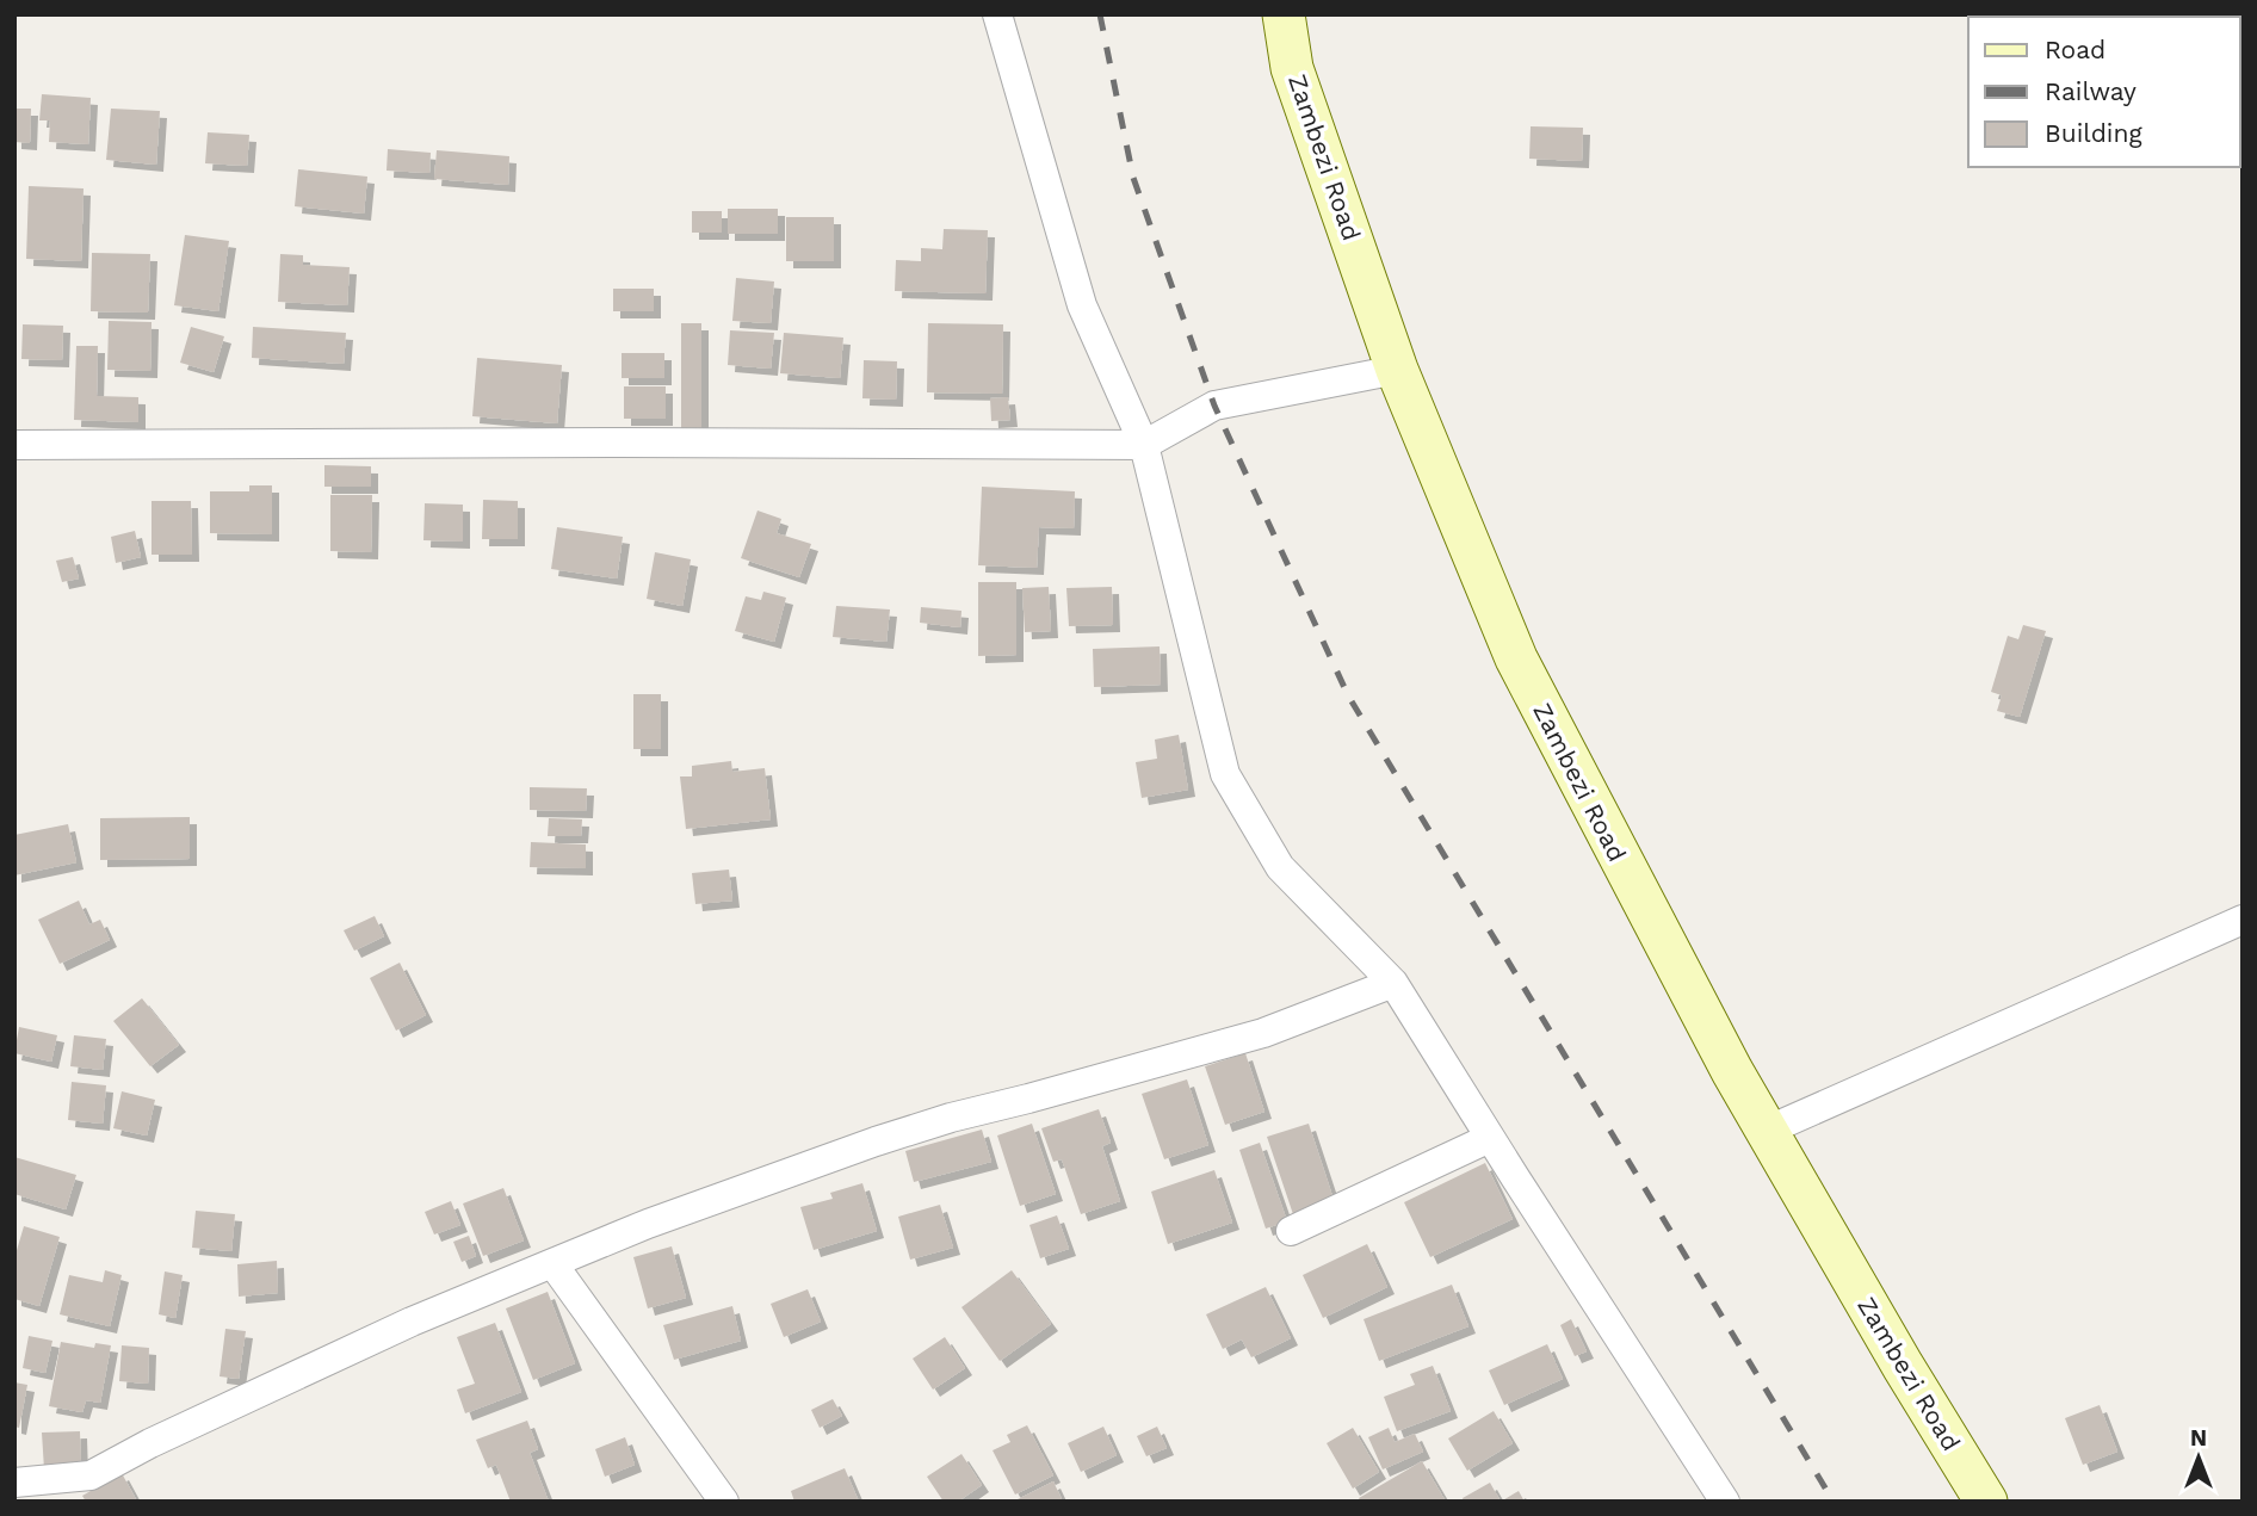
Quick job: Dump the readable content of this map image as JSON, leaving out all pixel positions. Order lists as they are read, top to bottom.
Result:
{
  "streets": {
    "main road": ["Zambezi Road"]
  },
  "legend": ["Road", "Railway", "Building"],
  "north": "top"
}
